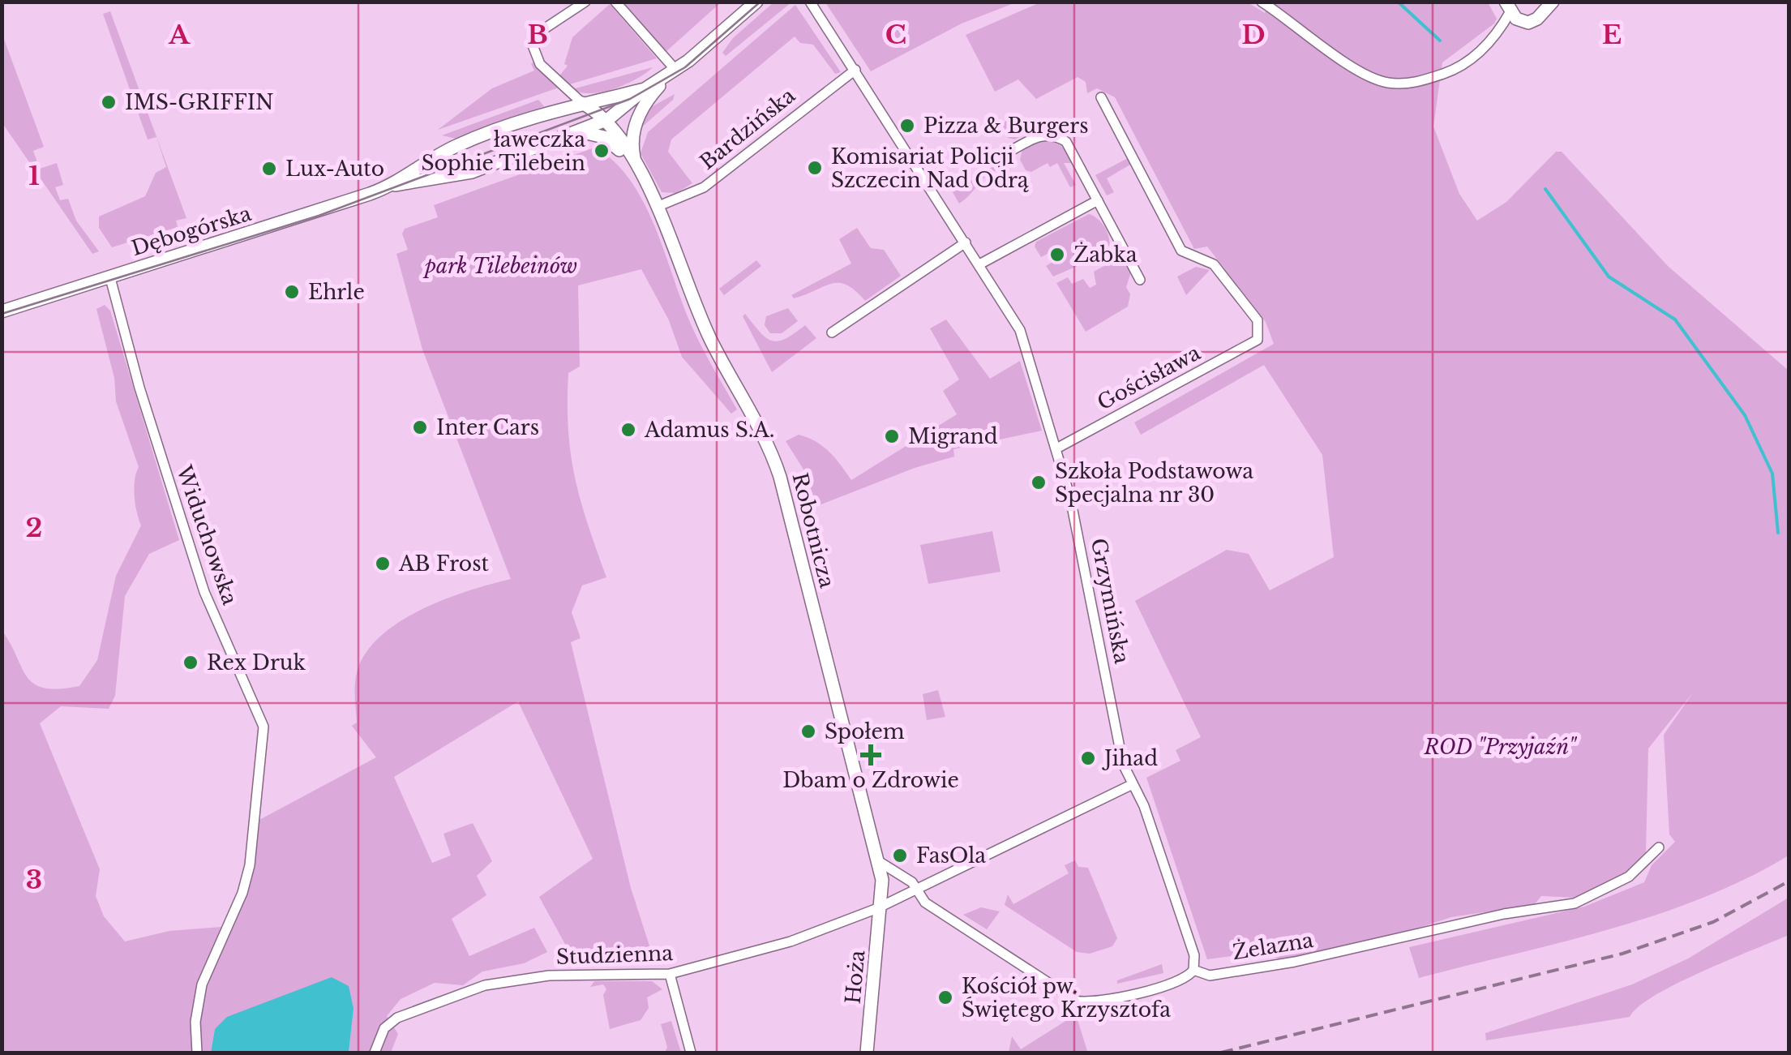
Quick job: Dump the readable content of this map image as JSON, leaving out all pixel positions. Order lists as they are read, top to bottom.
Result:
{
  "streets": {
    "street": [
      "Bardzińska",
      "Dębogórska",
      "Gościsława",
      "Robotnicza",
      "Widuchowska",
      "Grzymińska",
      "Żelazna",
      "Studzienna",
      "Hoża"
    ]
  },
  "crossings": [
    ["Bardzińska", "Robotnicza"],
    ["Bardzińska", "Grzymińska"],
    ["Dębogórska", "Robotnicza"],
    ["Dębogórska", "Widuchowska"],
    ["Gościsława", "Grzymińska"],
    ["Robotnicza", "Studzienna"],
    ["Robotnicza", "Hoża"],
    ["Grzymińska", "Żelazna"],
    ["Grzymińska", "Studzienna"],
    ["Żelazna", "Studzienna"],
    ["Studzienna", "Hoża"]
  ],
  "parks": ["park Tilebeinów", "ROD \"Przyjaźń\""],
  "places": {
    "other": [
      "IMS-GRIFFIN",
      "Pizza & Burgers",
      "ławeczka Sophie Tilebein",
      "Komisariat Policji Szczecin Nad Odrą",
      "Lux-Auto",
      "Żabka",
      "Ehrle",
      "Inter Cars",
      "Adamus S.A.",
      "Migrand",
      "Szkoła Podstawowa Specjalna nr 30",
      "AB Frost",
      "Rex Druk",
      "Społem",
      "Jihad",
      "FasOla",
      "Kościół pw. Świętego Krzysztofa"
    ],
    "health": ["Dbam o Zdrowie"]
  },
  "grid": {
    "columns": [
      "A",
      "B",
      "C",
      "D",
      "E"
    ],
    "rows": ["1", "2", "3"]
  }
}
